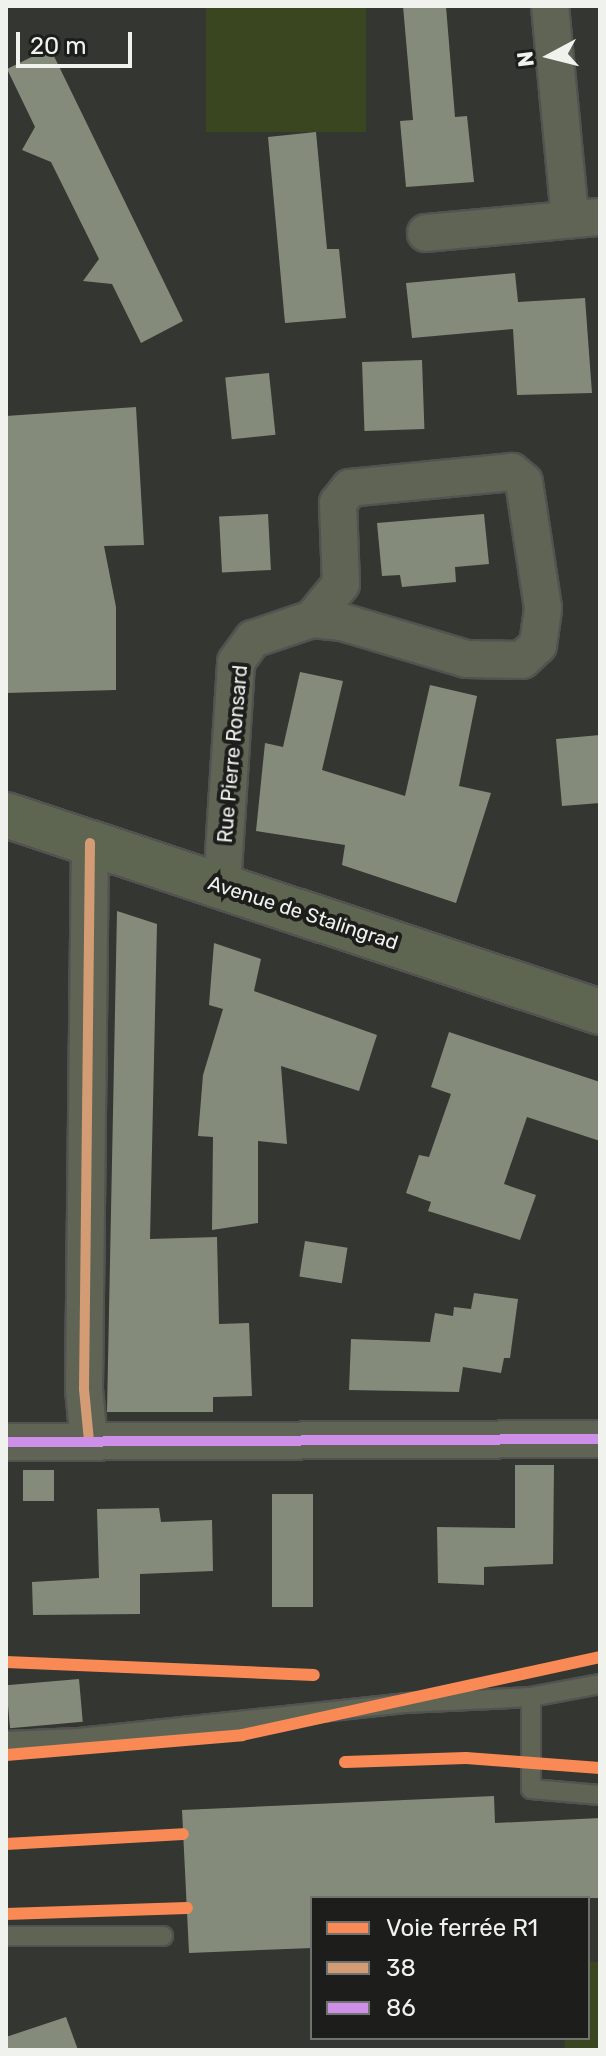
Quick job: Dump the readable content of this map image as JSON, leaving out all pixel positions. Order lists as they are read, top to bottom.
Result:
{
  "streets": {
    "main road": ["Avenue de Stalingrad"],
    "street": ["Rue Pierre Ronsard"]
  },
  "crossings": [
    ["Rue Pierre Ronsard", "Avenue de Stalingrad"]
  ],
  "lines": ["transit line 38", "transit line 86", "rail line R1"],
  "legend": ["Voie ferrée R1", "38", "86"],
  "scale_bar": "20 m",
  "north": "left"
}
